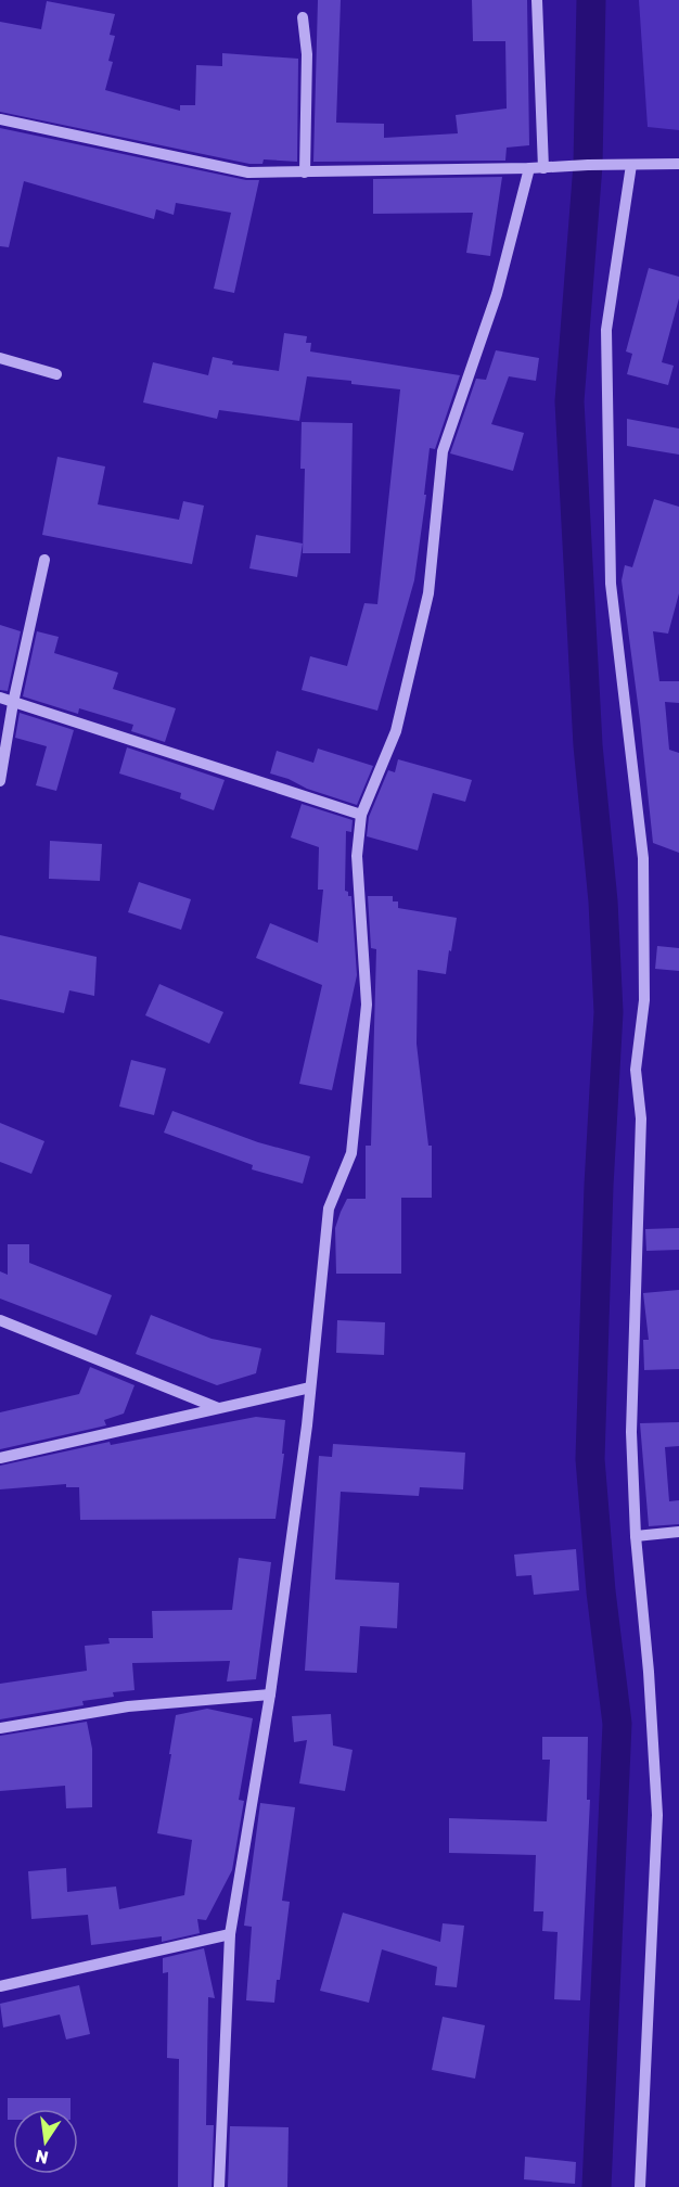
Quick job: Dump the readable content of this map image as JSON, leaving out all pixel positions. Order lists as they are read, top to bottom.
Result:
{
  "north": "bottom"
}
